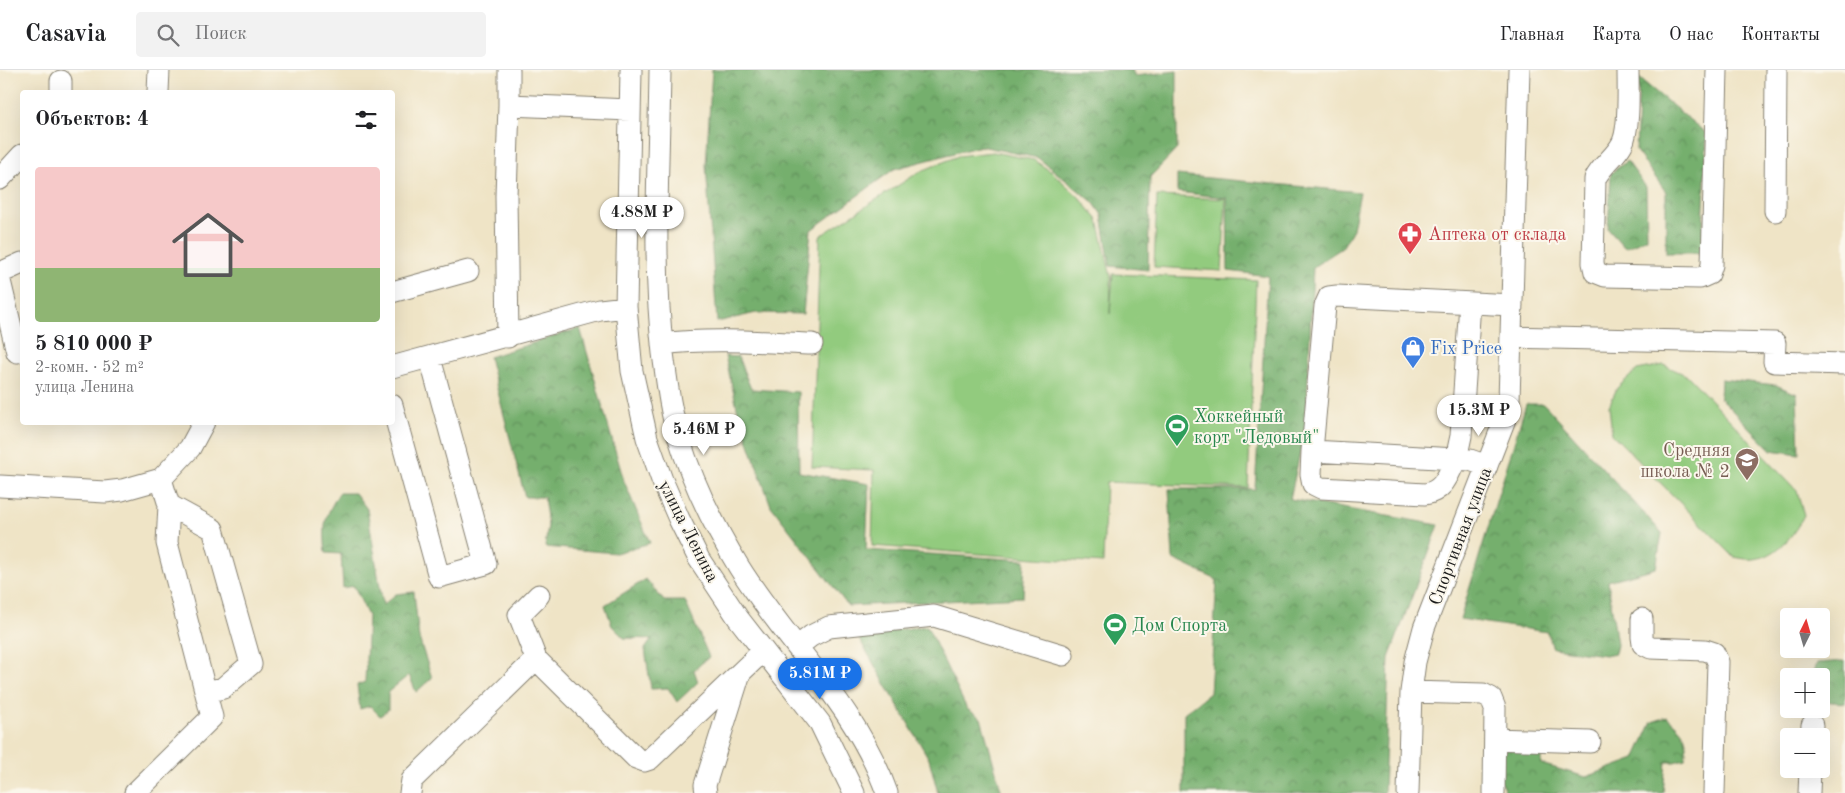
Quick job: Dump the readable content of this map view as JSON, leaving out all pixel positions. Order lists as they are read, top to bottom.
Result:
{
  "streets": {
    "street": ["улица Ленина", "Спортивная улица"]
  },
  "places": {
    "pharmacy": ["Аптека от склада"],
    "shop": ["Fix Price"],
    "sports": ["Хоккейный корт \"Ледовый\"", "Дом Спорта"],
    "school or university": ["Средняя школа № 2"]
  },
  "north": "top",
  "page": {
    "header": "Casavia",
    "search": "Поиск",
    "nav": [
      "Главная",
      "Карта",
      "О нас",
      "Контакты"
    ],
    "heading": "Объектов: 4",
    "list": [
      {
        "name": "5 810 000 ₽",
        "note": "2-комн. · 52 m² · улица Ленина"
      }
    ],
    "price": [
      "4.88M ₽",
      "15.3M ₽",
      "5.46M ₽",
      "5.81M ₽"
    ],
    "map_buttons": ["+", "−"]
  }
}
